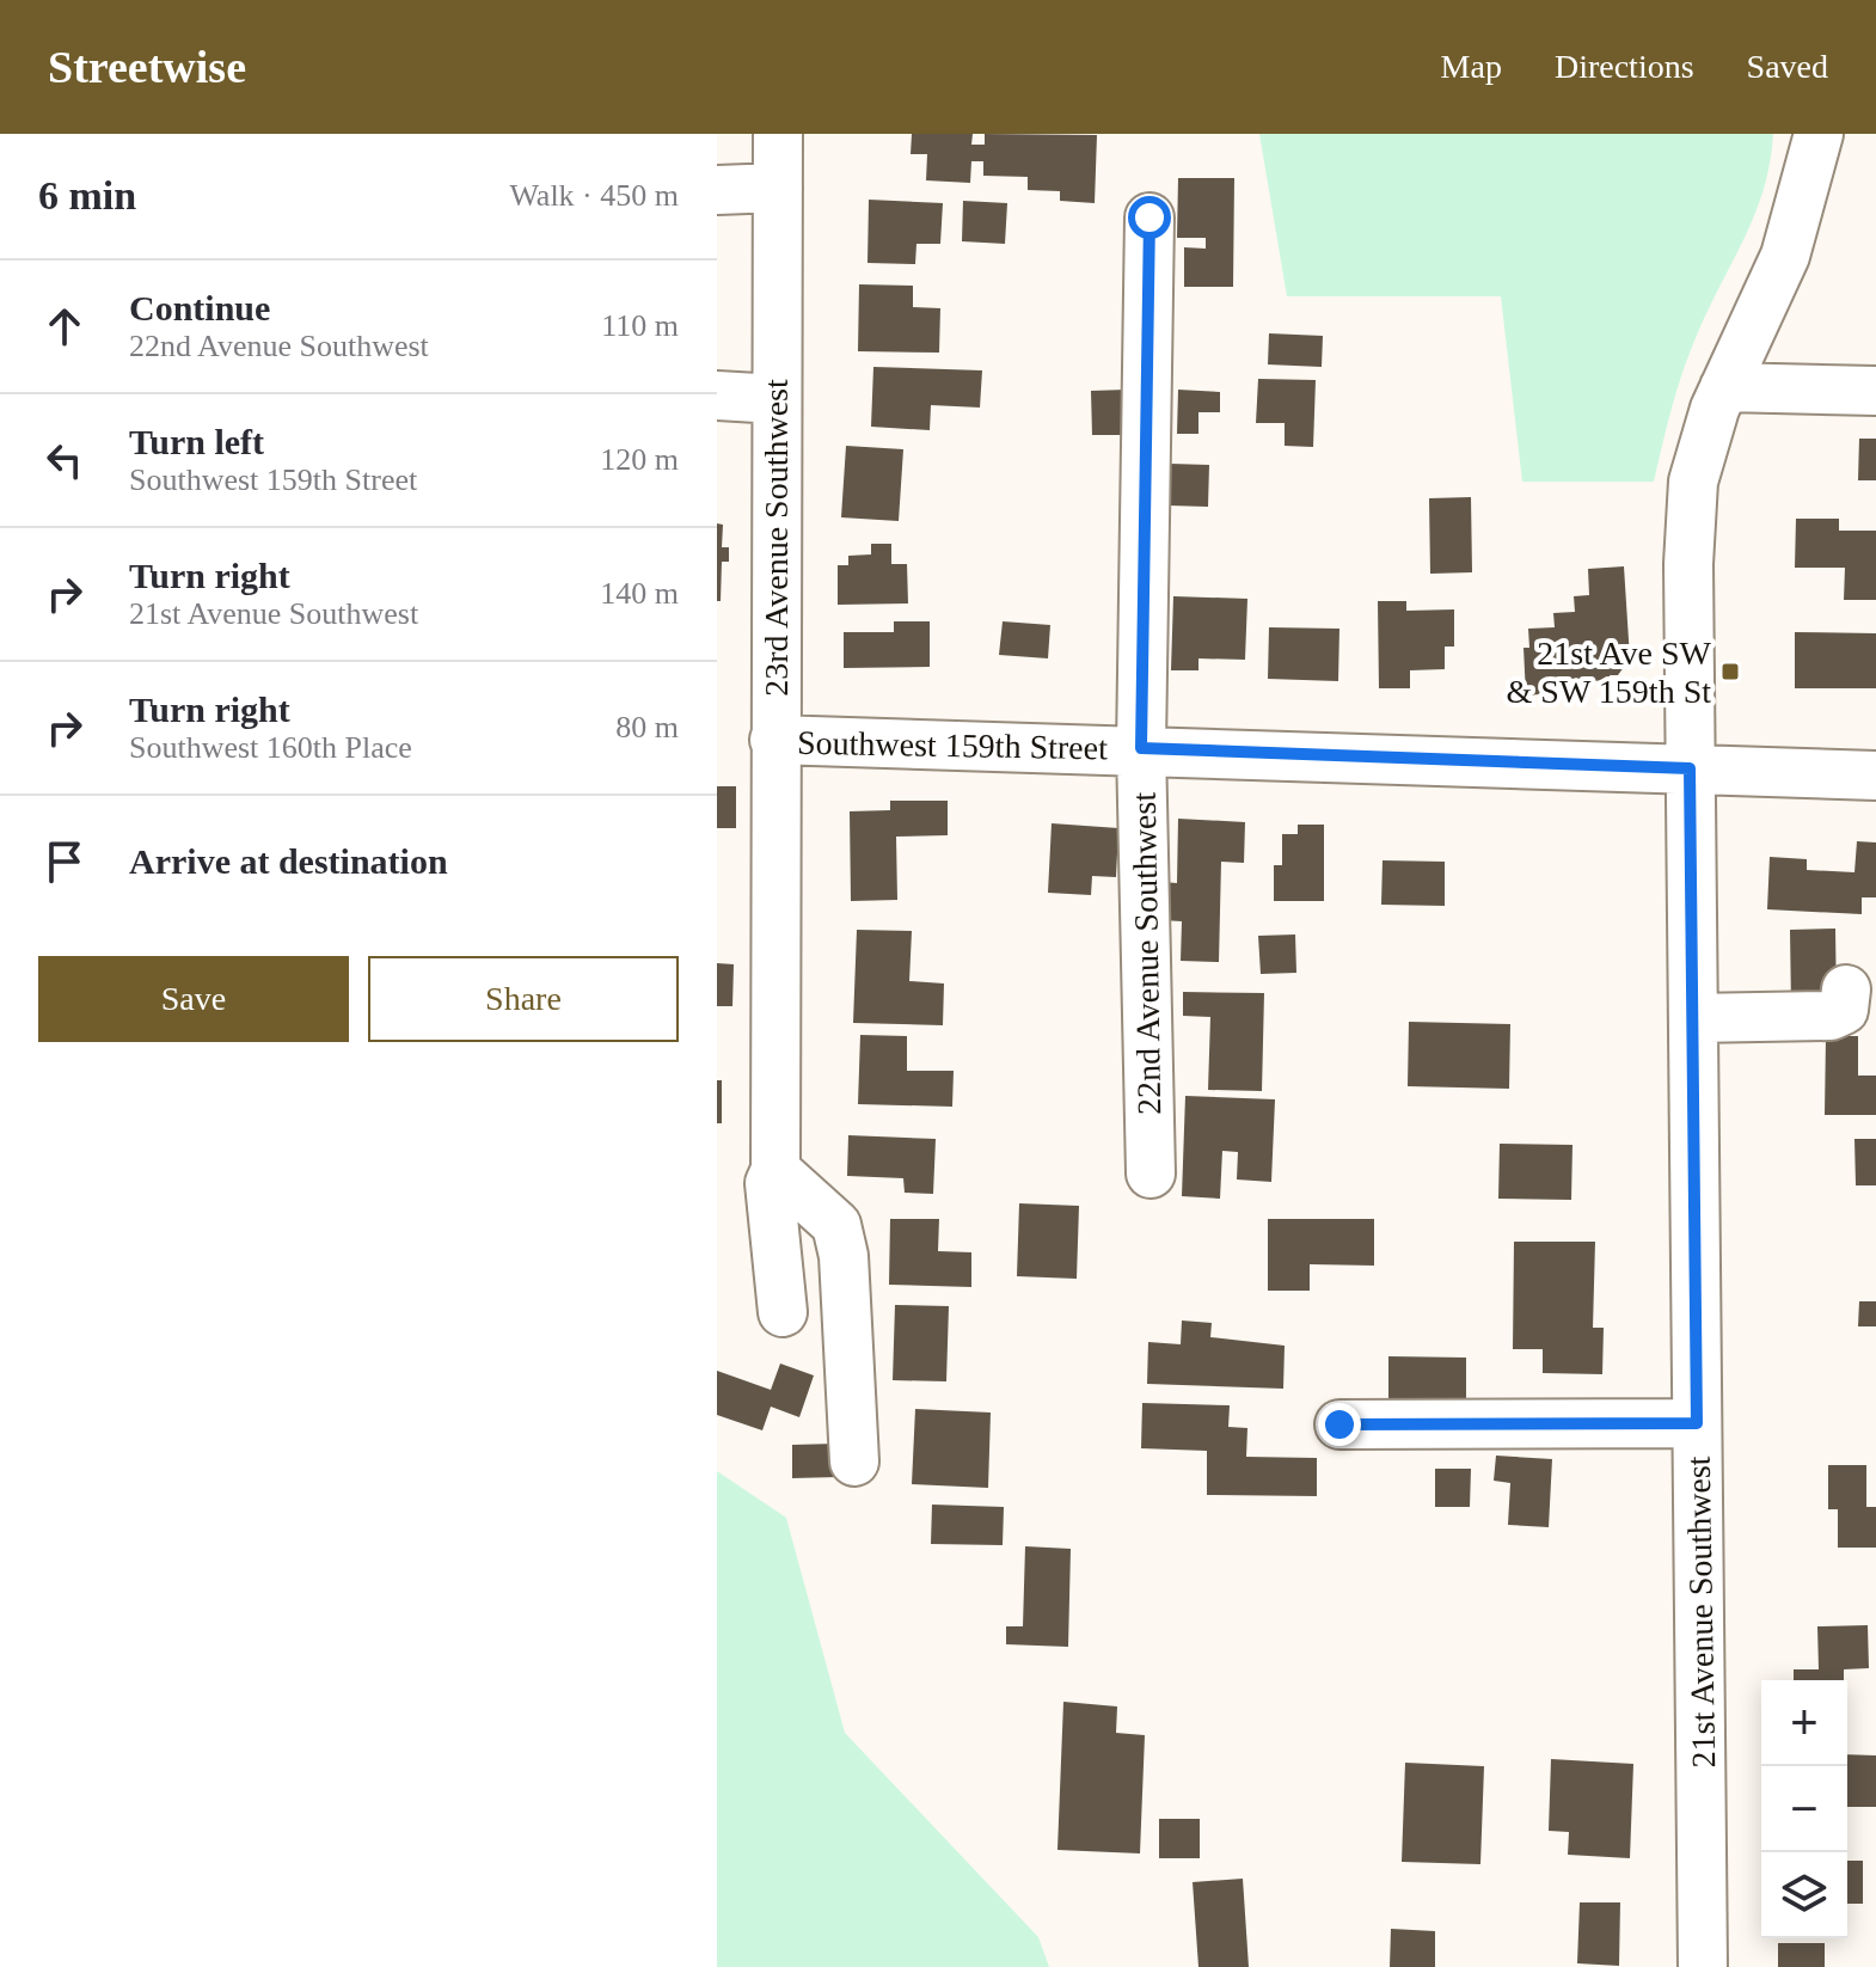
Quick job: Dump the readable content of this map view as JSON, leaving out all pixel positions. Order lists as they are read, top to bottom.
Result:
{
  "streets": {
    "street": [
      "23rd Avenue Southwest",
      "Southwest 159th Street",
      "22nd Avenue Southwest",
      "21st Avenue Southwest"
    ]
  },
  "crossings": [
    ["23rd Avenue Southwest", "Southwest 159th Street"],
    ["Southwest 159th Street", "22nd Avenue Southwest"],
    ["Southwest 159th Street", "21st Avenue Southwest"]
  ],
  "places": {
    "transit": ["21st Ave SW & SW 159th St"]
  },
  "page": {
    "header": "Streetwise",
    "nav": ["Map", "Directions", "Saved"],
    "heading": ["6 min", "Walk · 450 m"],
    "list": [
      ["Continue", "22nd Avenue Southwest", "110 m"],
      ["Turn left", "Southwest 159th Street", "120 m"],
      ["Turn right", "21st Avenue Southwest", "140 m"],
      ["Turn right", "Southwest 160th Place", "80 m"],
      "Arrive at destination"
    ],
    "buttons": ["Save", "Share"],
    "map_buttons": ["+", "−"]
  }
}
